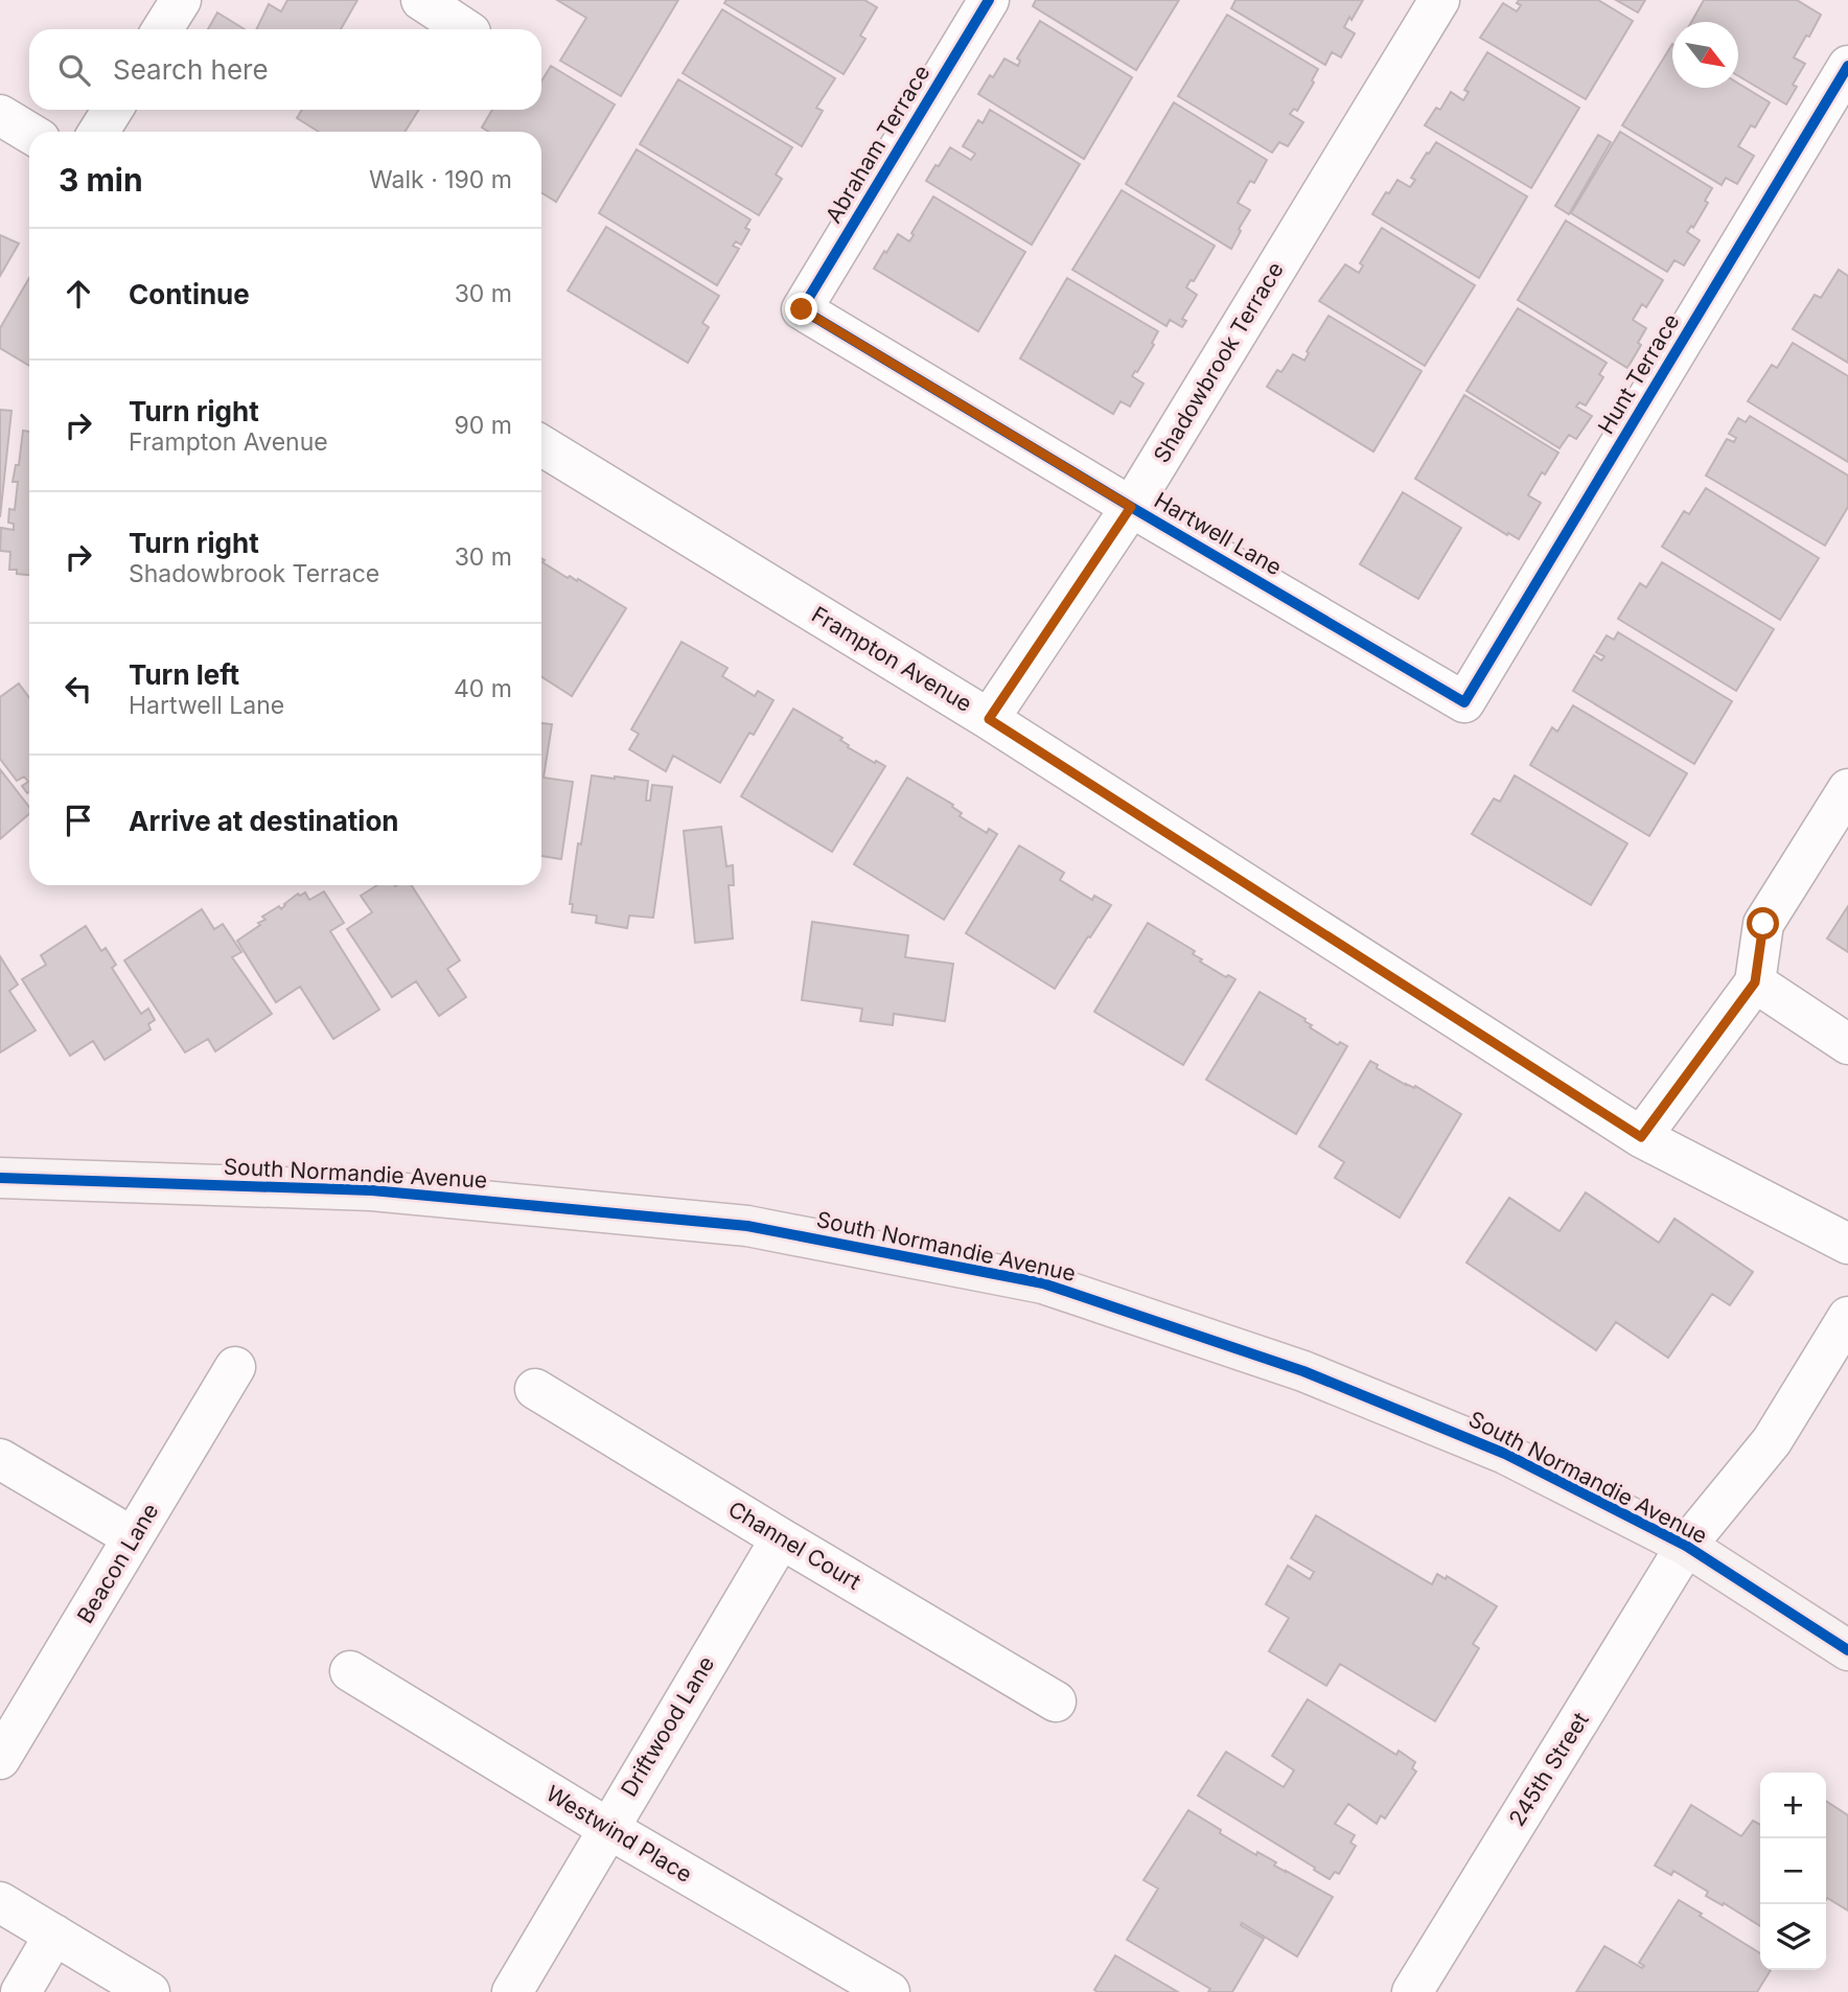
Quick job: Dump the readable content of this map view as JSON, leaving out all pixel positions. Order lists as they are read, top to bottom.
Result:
{
  "streets": {
    "main road": ["South Normandie Avenue"],
    "street": [
      "Abraham Terrace",
      "Shadowbrook Terrace",
      "Hunt Terrace",
      "Hartwell Lane",
      "Frampton Avenue",
      "Channel Court",
      "Beacon Lane",
      "Driftwood Lane",
      "245th Street",
      "Westwind Place"
    ]
  },
  "crossings": [
    ["Abraham Terrace", "Hartwell Lane"],
    ["Shadowbrook Terrace", "Hartwell Lane"],
    ["Shadowbrook Terrace", "Frampton Avenue"],
    ["Hunt Terrace", "Hartwell Lane"],
    ["South Normandie Avenue", "245th Street"],
    ["Channel Court", "Driftwood Lane"],
    ["Driftwood Lane", "Westwind Place"]
  ],
  "north": "bottom right",
  "page": {
    "search": "Search here",
    "heading": ["3 min", "Walk · 190 m"],
    "list": [
      ["Continue", "30 m"],
      ["Turn right", "Frampton Avenue", "90 m"],
      ["Turn right", "Shadowbrook Terrace", "30 m"],
      ["Turn left", "Hartwell Lane", "40 m"],
      "Arrive at destination"
    ],
    "map_buttons": ["+", "−"]
  }
}
